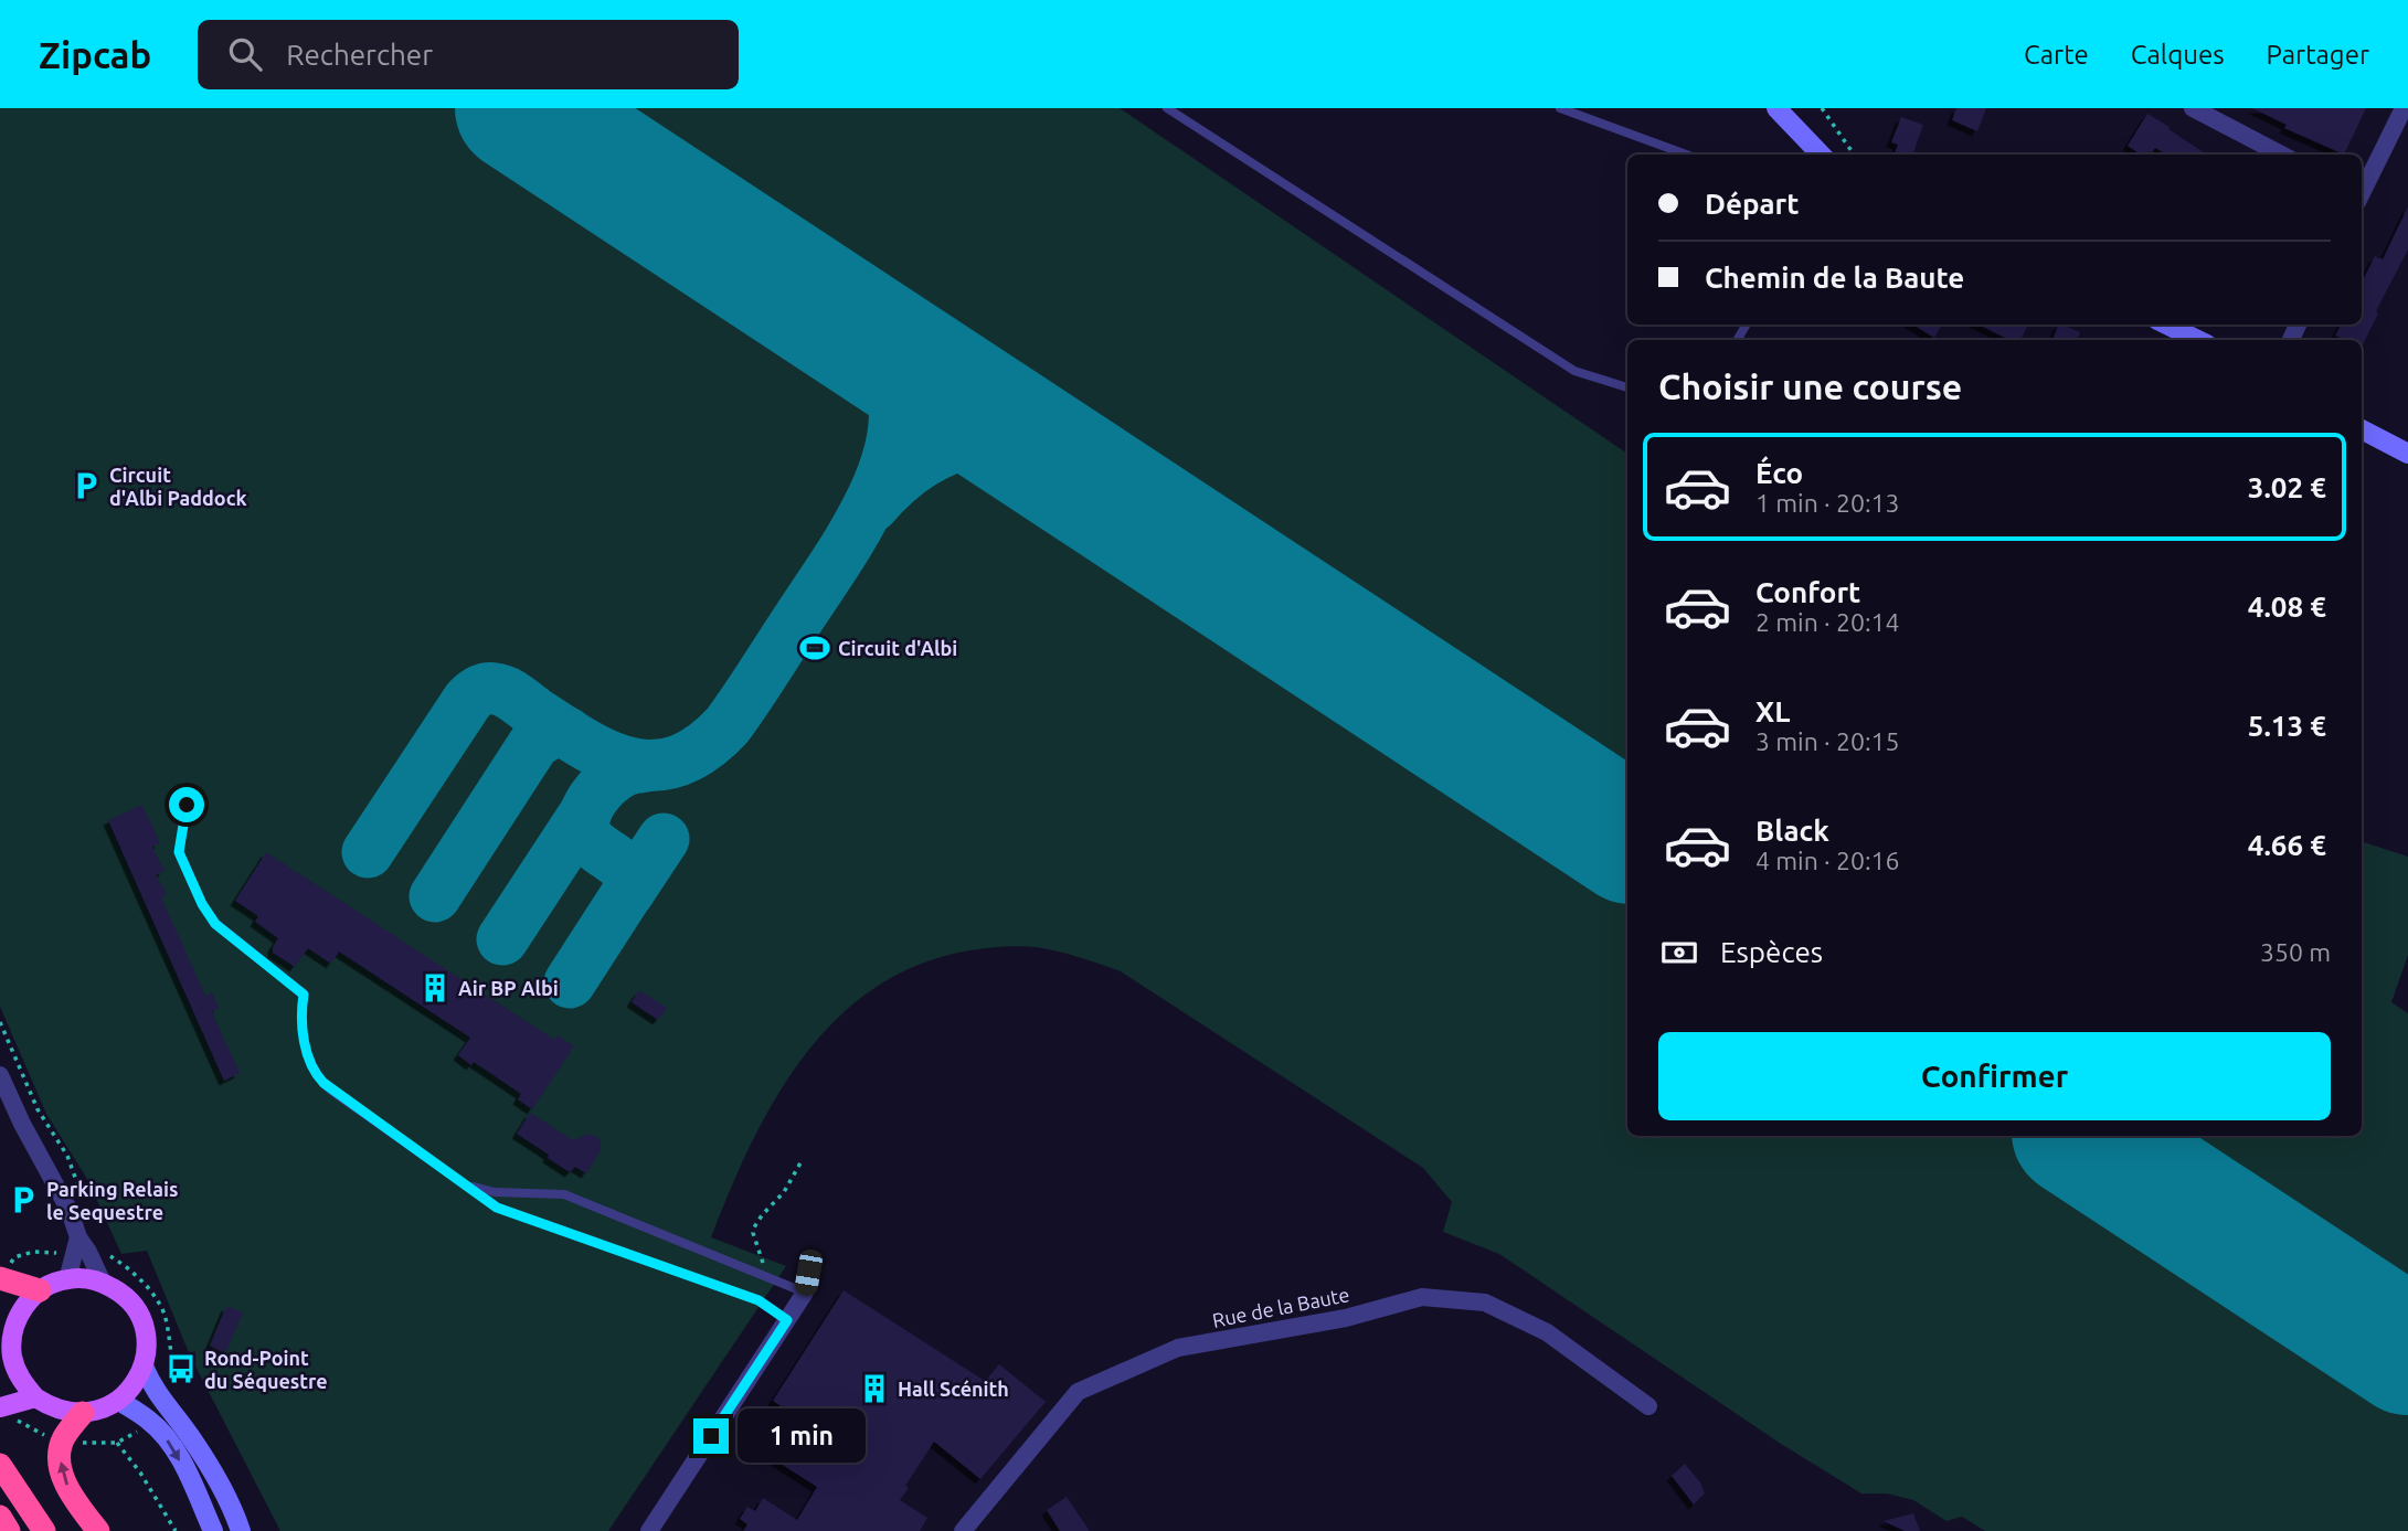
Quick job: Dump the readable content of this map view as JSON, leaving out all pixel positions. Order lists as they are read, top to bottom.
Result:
{
  "streets": {
    "street": ["Rue de la Baute"]
  },
  "places": {
    "parking": ["Circuit d'Albi Paddock", "Parking Relais le Sequestre"],
    "sports": ["Circuit d'Albi"],
    "building": ["Air BP Albi", "Hall Scénith"],
    "bus stop": ["Rond-Point du Séquestre"]
  },
  "page": {
    "header": "Zipcab",
    "search": "Rechercher",
    "nav": ["Carte", "Calques", "Partager"],
    "banner": ["Départ", "Chemin de la Baute"],
    "heading": "Choisir une course",
    "list": [
      {
        "name": "Éco",
        "note": "1 min · 20:13",
        "value": "3.02 €"
      },
      {
        "name": "Confort",
        "note": "2 min · 20:14",
        "value": "4.08 €"
      },
      {
        "name": "XL",
        "note": "3 min · 20:15",
        "value": "5.13 €"
      },
      {
        "name": "Black",
        "note": "4 min · 20:16",
        "value": "4.66 €"
      }
    ],
    "pay": ["Espèces", "350 m"],
    "buttons": "Confirmer",
    "bubble": "1 min"
  }
}
